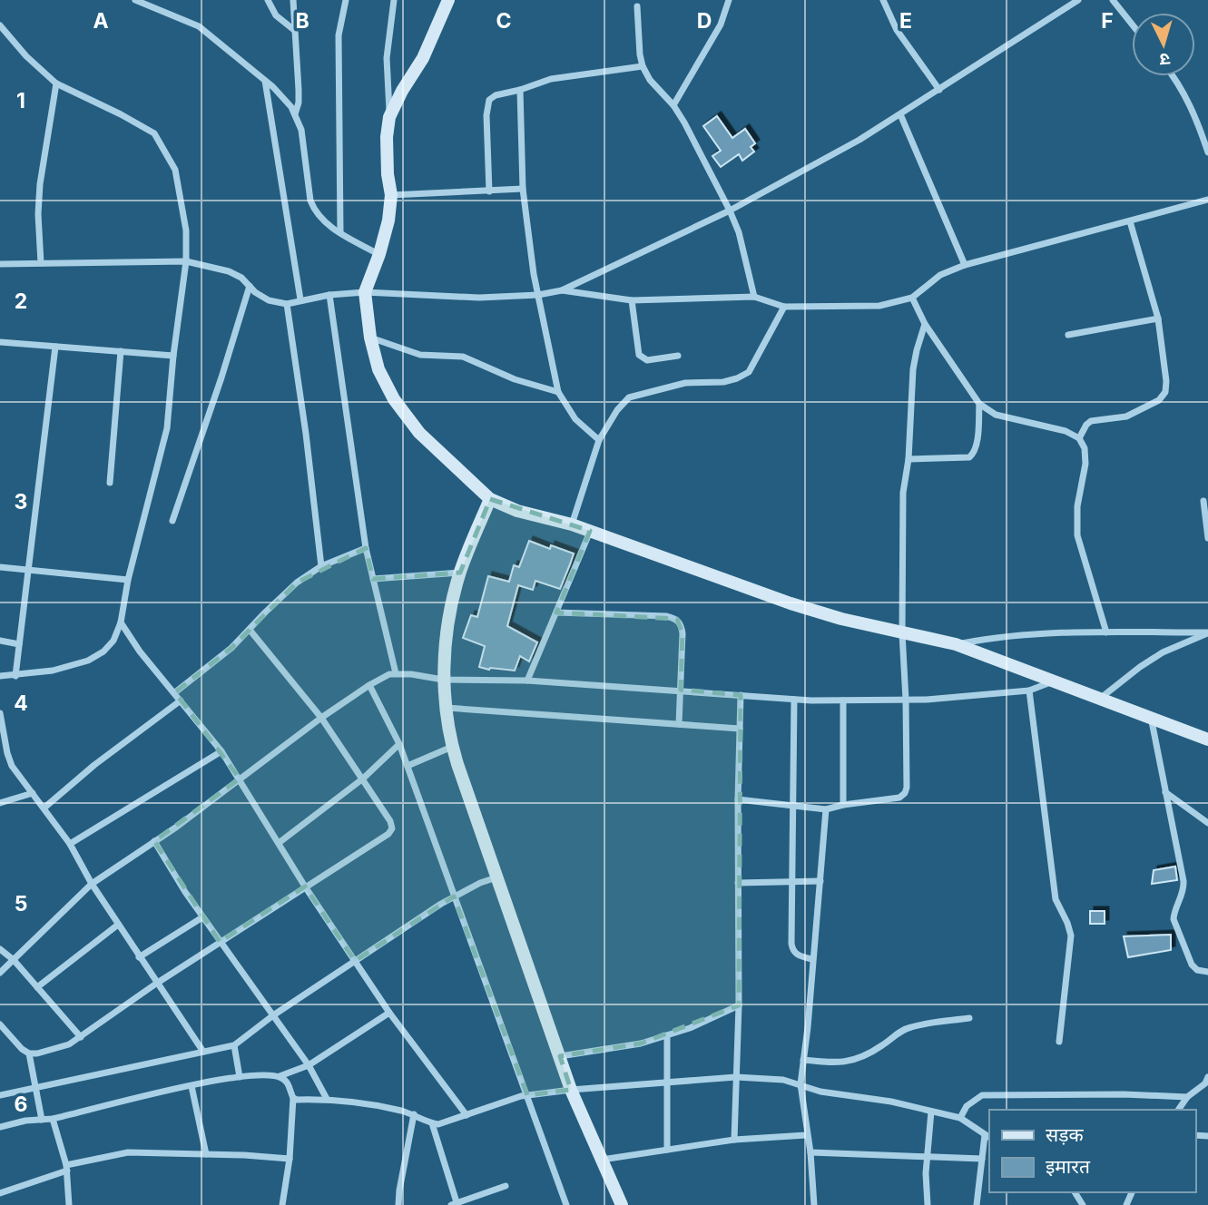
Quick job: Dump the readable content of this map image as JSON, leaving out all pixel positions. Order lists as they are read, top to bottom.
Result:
{
  "legend": ["सड़क", "इमारत"],
  "north": "bottom",
  "grid": {
    "columns": [
      "A",
      "B",
      "C",
      "D",
      "E",
      "F"
    ],
    "rows": [
      "1",
      "2",
      "3",
      "4",
      "5",
      "6"
    ]
  }
}
